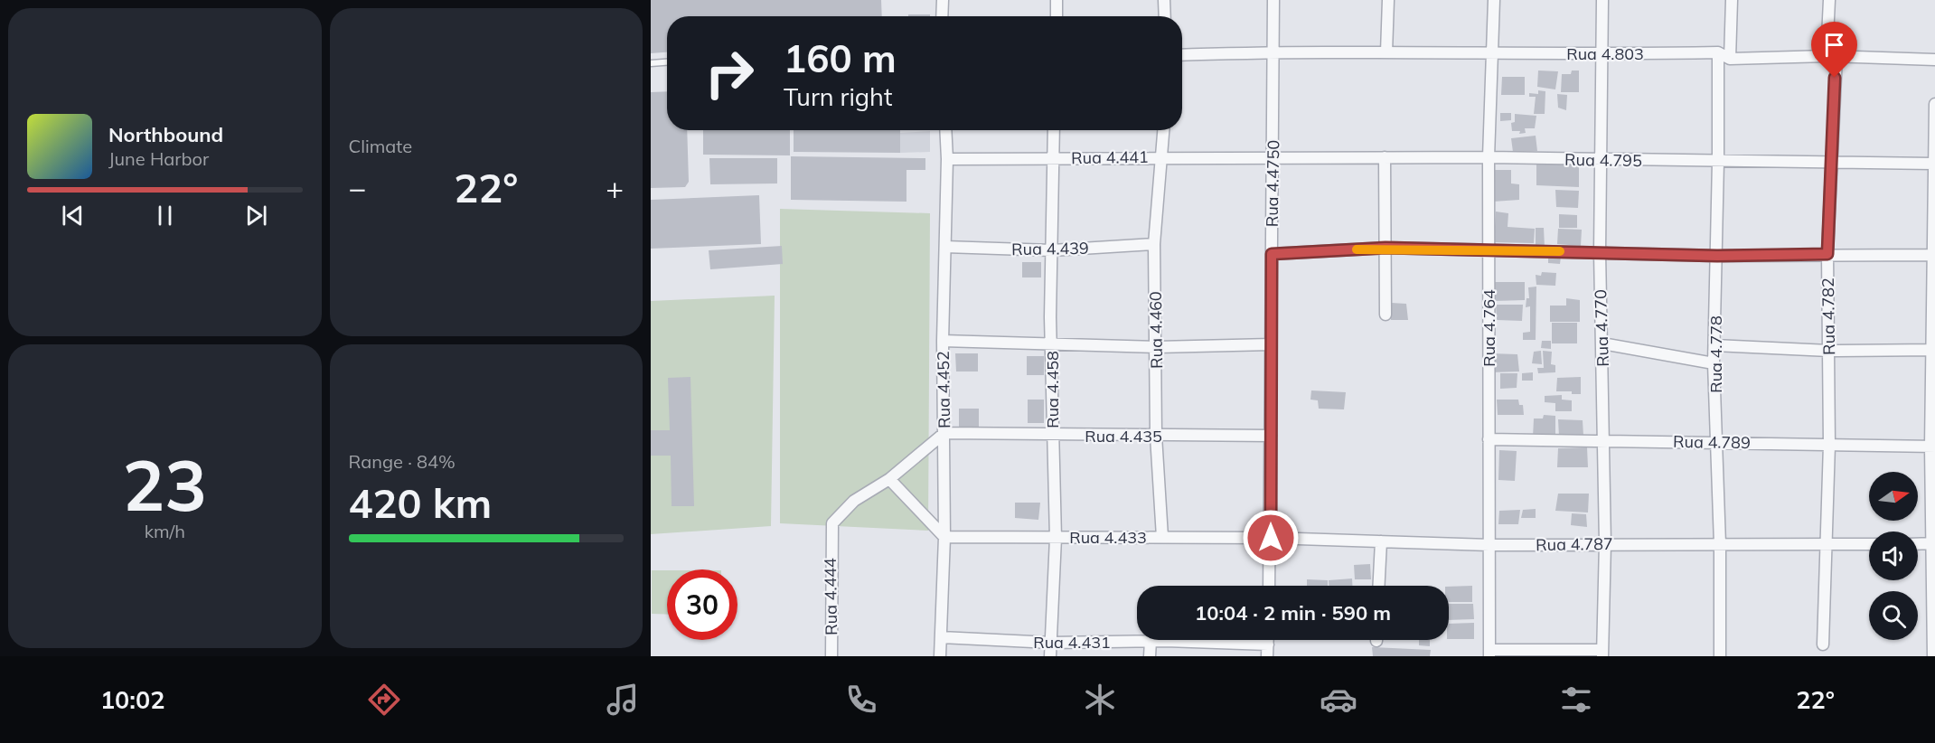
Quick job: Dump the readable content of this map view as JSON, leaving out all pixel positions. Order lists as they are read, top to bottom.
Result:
{
  "streets": {
    "street": [
      "Rua 4.803",
      "Rua 4.441",
      "Rua 4.795",
      "Rua 4.4750",
      "Rua 4.439",
      "Rua 4.782",
      "Rua 4.764",
      "Rua 4.770",
      "Rua 4.460",
      "Rua 4.778",
      "Rua 4.452",
      "Rua 4.458",
      "Rua 4.435",
      "Rua 4.789",
      "Rua 4.433",
      "Rua 4.787",
      "Rua 4.444",
      "Rua 4.431"
    ]
  },
  "crossings": [
    ["Rua 4.803", "Rua 4.4750"],
    ["Rua 4.803", "Rua 4.782"],
    ["Rua 4.803", "Rua 4.764"],
    ["Rua 4.803", "Rua 4.770"],
    ["Rua 4.803", "Rua 4.778"],
    ["Rua 4.441", "Rua 4.795"],
    ["Rua 4.441", "Rua 4.4750"],
    ["Rua 4.441", "Rua 4.460"],
    ["Rua 4.441", "Rua 4.452"],
    ["Rua 4.441", "Rua 4.458"],
    ["Rua 4.795", "Rua 4.4750"],
    ["Rua 4.795", "Rua 4.782"],
    ["Rua 4.795", "Rua 4.764"],
    ["Rua 4.795", "Rua 4.770"],
    ["Rua 4.795", "Rua 4.778"],
    ["Rua 4.4750", "Rua 4.435"],
    ["Rua 4.4750", "Rua 4.433"],
    ["Rua 4.4750", "Rua 4.787"],
    ["Rua 4.439", "Rua 4.460"],
    ["Rua 4.439", "Rua 4.452"],
    ["Rua 4.439", "Rua 4.458"],
    ["Rua 4.782", "Rua 4.789"],
    ["Rua 4.782", "Rua 4.787"],
    ["Rua 4.764", "Rua 4.789"],
    ["Rua 4.764", "Rua 4.787"],
    ["Rua 4.770", "Rua 4.789"],
    ["Rua 4.770", "Rua 4.787"],
    ["Rua 4.460", "Rua 4.435"],
    ["Rua 4.460", "Rua 4.433"],
    ["Rua 4.778", "Rua 4.789"],
    ["Rua 4.778", "Rua 4.787"],
    ["Rua 4.452", "Rua 4.435"],
    ["Rua 4.452", "Rua 4.433"],
    ["Rua 4.452", "Rua 4.431"],
    ["Rua 4.458", "Rua 4.435"],
    ["Rua 4.458", "Rua 4.433"],
    ["Rua 4.458", "Rua 4.431"],
    ["Rua 4.433", "Rua 4.787"]
  ],
  "north": "right",
  "page": {
    "tile": [
      "Climate",
      ["23", "km/h"],
      ["Range · 84%", "420 km"]
    ],
    "turn": ["160 m", "Turn right"],
    "song": ["Northbound", "June Harbor"],
    "heat": ["−", "22°", "+"],
    "limit": "30",
    "trip": "10:04 · 2 min · 590 m",
    "tabs": ["10:02", "22°"]
  }
}
